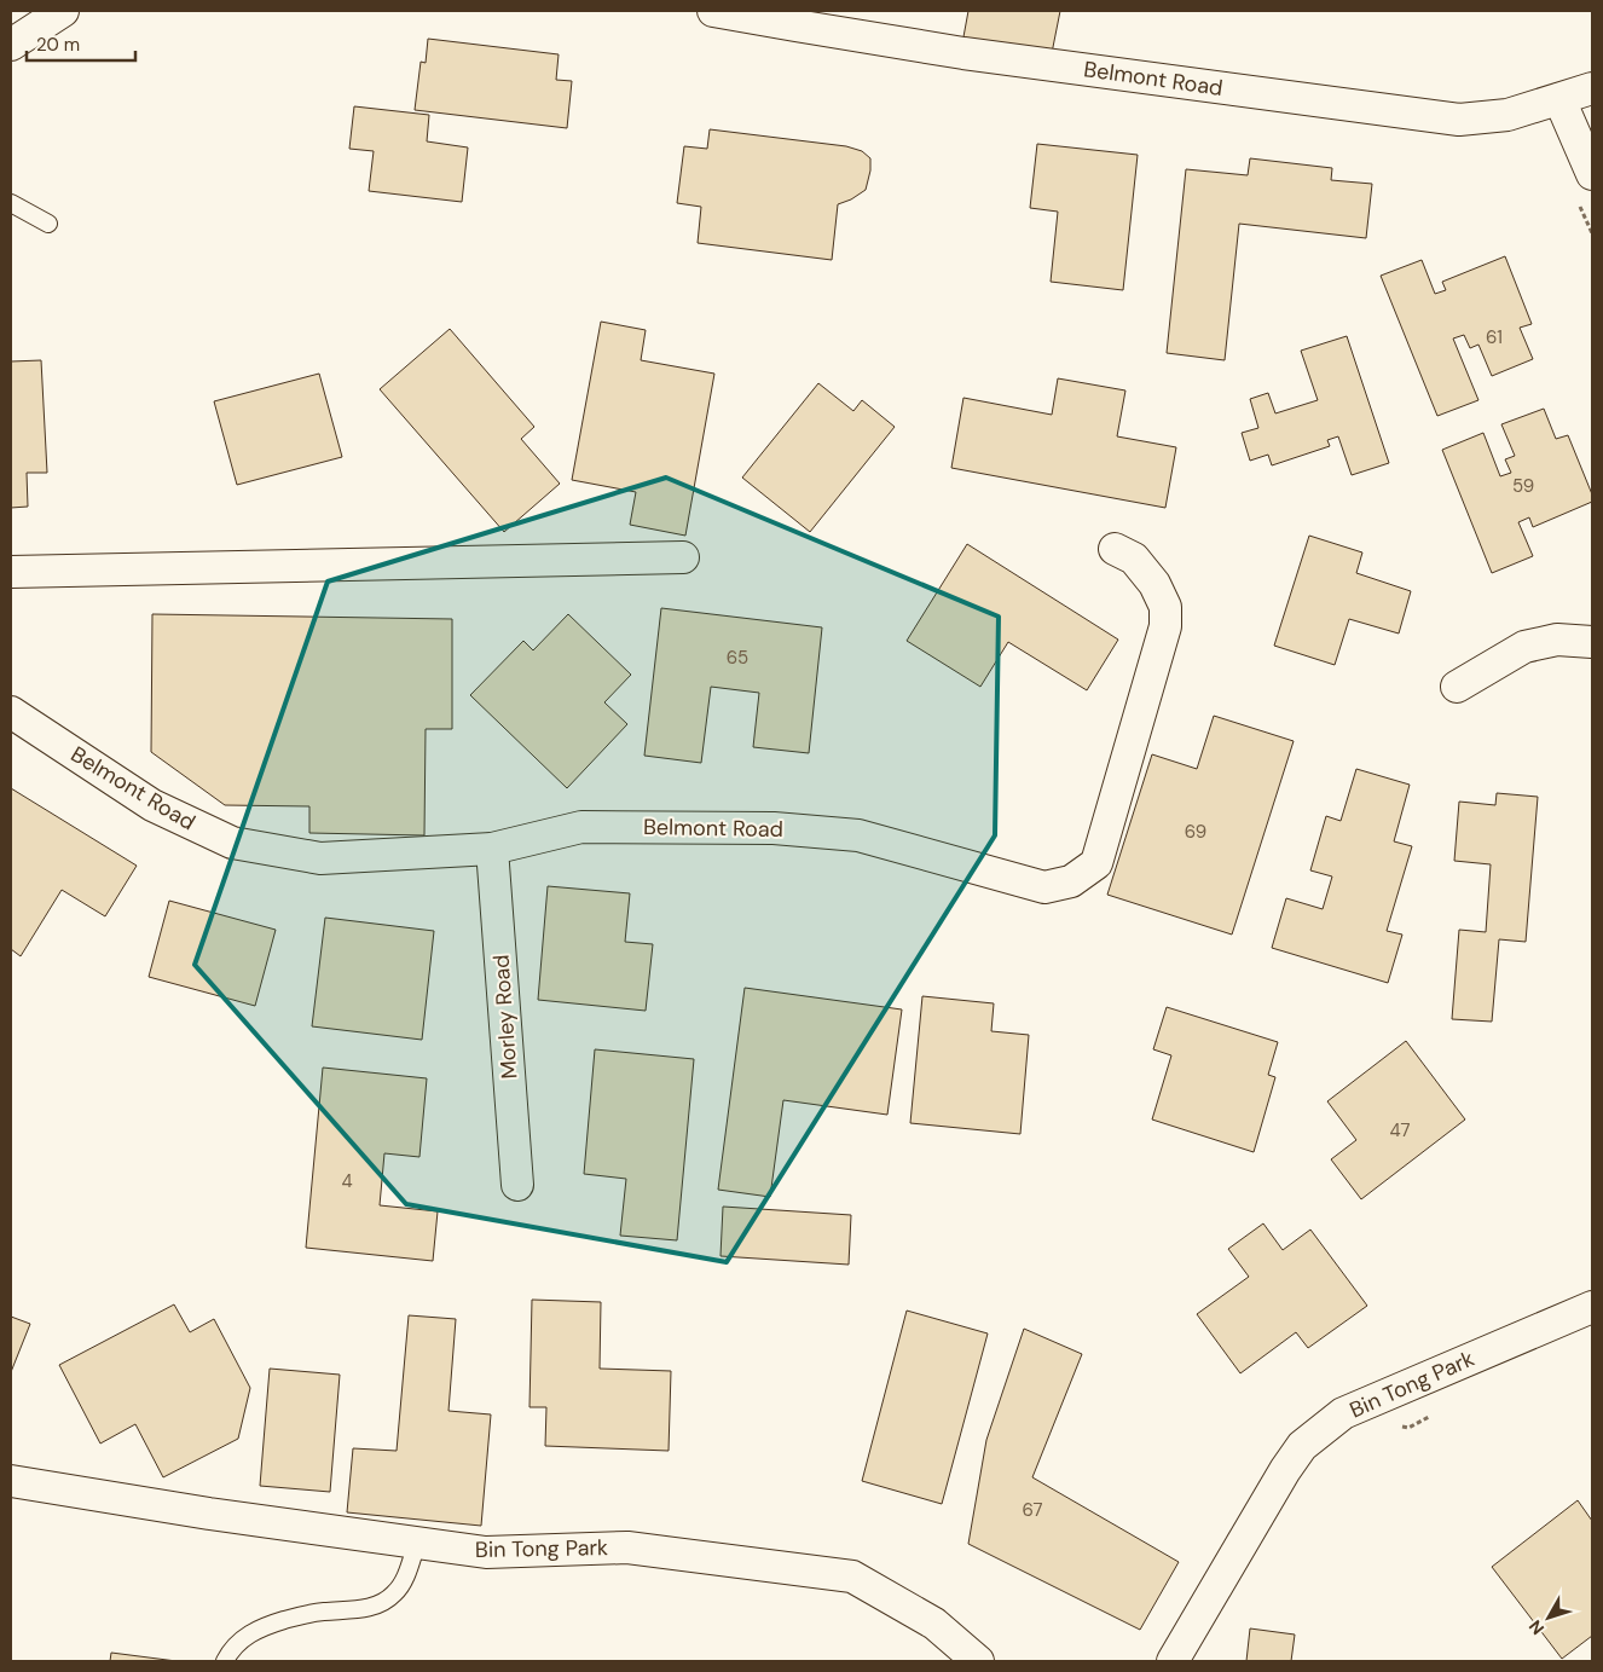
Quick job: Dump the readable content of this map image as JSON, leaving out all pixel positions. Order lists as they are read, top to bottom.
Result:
{
  "streets": {
    "street": ["Belmont Road", "Morley Road", "Bin Tong Park"]
  },
  "crossings": [
    ["Belmont Road", "Morley Road"]
  ],
  "house_numbers": [
    "61",
    "59",
    "65",
    "69",
    "47",
    "4",
    "67"
  ],
  "scale_bar": "20 m",
  "north": "bottom left"
}
